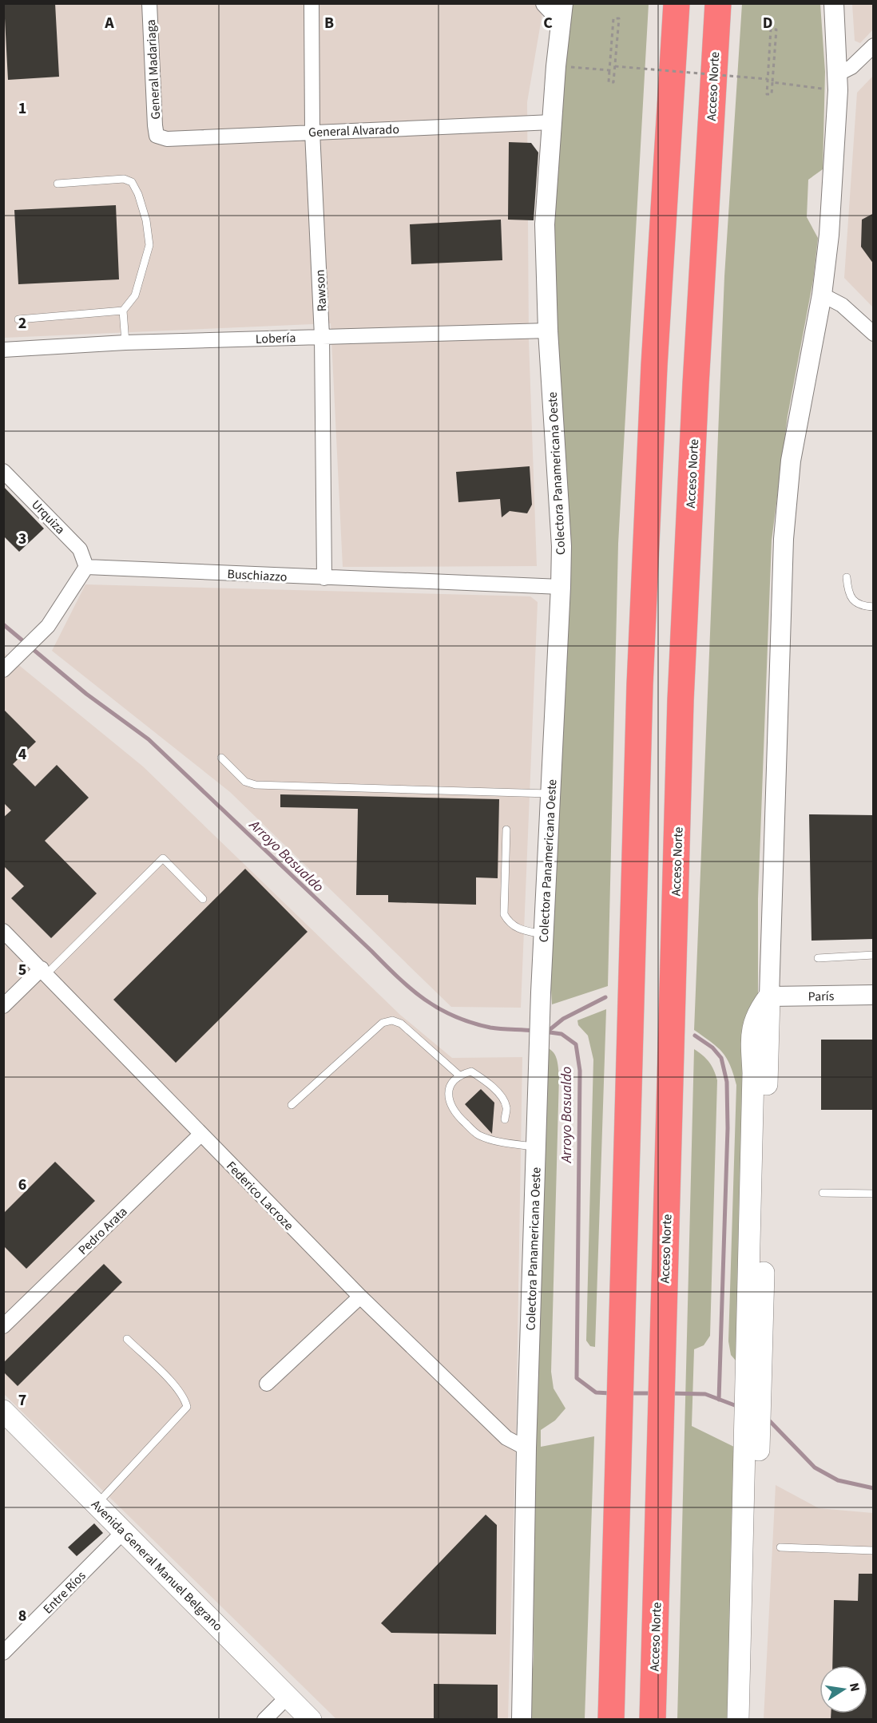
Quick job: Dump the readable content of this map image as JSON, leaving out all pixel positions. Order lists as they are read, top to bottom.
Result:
{
  "streets": {
    "highway": ["Acceso Norte"],
    "main road": ["Avenida General Manuel Belgrano"],
    "street": [
      "General Madariaga",
      "General Alvarado",
      "Rawson",
      "Lobería",
      "Colectora Panamericana Oeste",
      "Urquiza",
      "Buschiazzo",
      "París",
      "Federico Lacroze",
      "Pedro Arata",
      "Entre Ríos"
    ]
  },
  "crossings": [
    ["General Madariaga", "General Alvarado"],
    ["General Alvarado", "Rawson"],
    ["General Alvarado", "Colectora Panamericana Oeste"],
    ["Rawson", "Lobería"],
    ["Rawson", "Buschiazzo"],
    ["Lobería", "Colectora Panamericana Oeste"],
    ["Colectora Panamericana Oeste", "Buschiazzo"],
    ["Colectora Panamericana Oeste", "Federico Lacroze"],
    ["Urquiza", "Buschiazzo"],
    ["Federico Lacroze", "Pedro Arata"],
    ["Avenida General Manuel Belgrano", "Entre Ríos"]
  ],
  "water": ["Arroyo Basualdo"],
  "north": "right",
  "grid": {
    "columns": [
      "A",
      "B",
      "C",
      "D"
    ],
    "rows": [
      "1",
      "2",
      "3",
      "4",
      "5",
      "6",
      "7",
      "8"
    ]
  }
}
